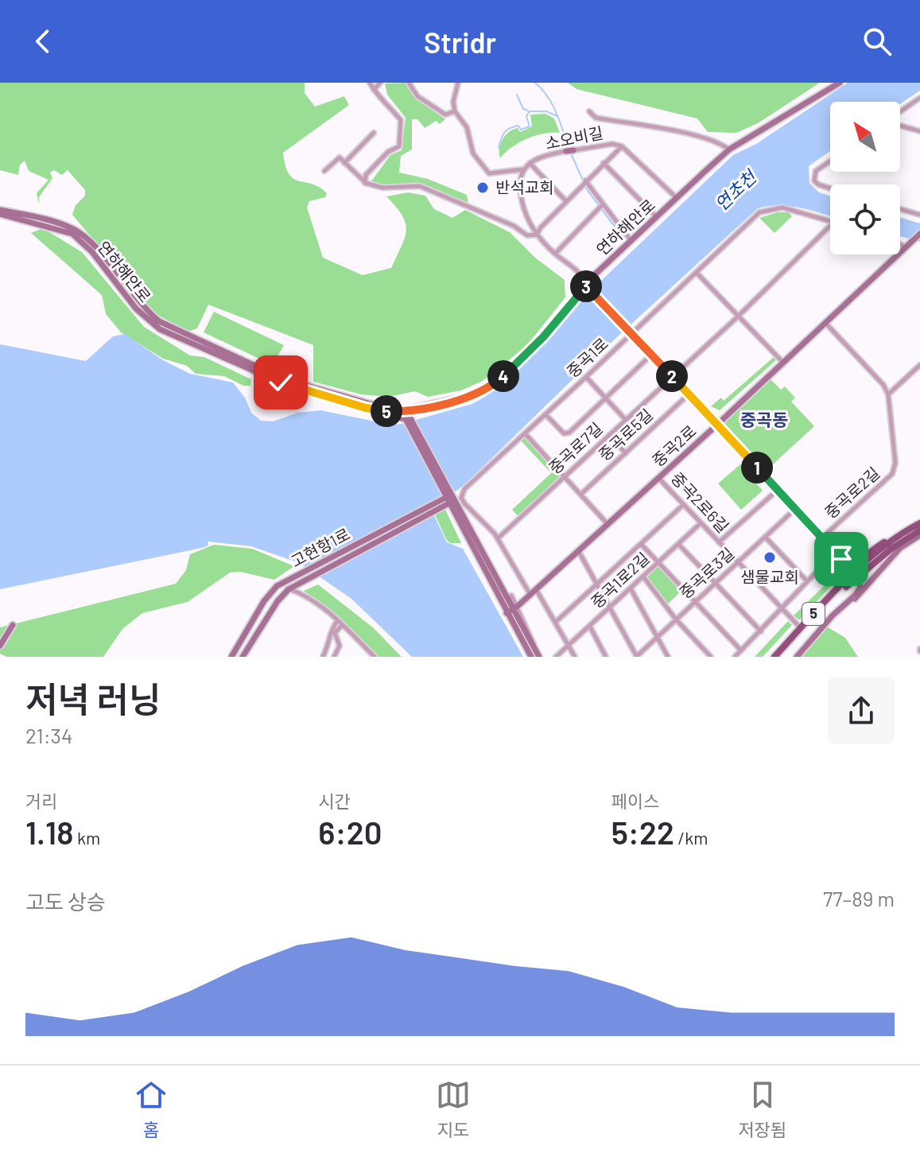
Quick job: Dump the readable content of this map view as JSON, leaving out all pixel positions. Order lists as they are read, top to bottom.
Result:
{
  "streets": {
    "main road": ["5"],
    "street": [
      "소오비길",
      "연하해안로",
      "중곡1로",
      "중곡로5길",
      "중곡2로",
      "중곡로7길",
      "중곡로2길",
      "중곡2로6길",
      "고현항1로",
      "중곡로3길",
      "중곡1로2길"
    ]
  },
  "crossings": [
    ["소오비길", "연하해안로"],
    ["중곡1로", "중곡2로"],
    ["중곡1로", "중곡로7길"],
    ["중곡2로", "중곡2로6길"],
    ["중곡2로6길", "중곡로3길"],
    ["중곡2로6길", "중곡1로2길"],
    ["중곡2로6길", "5"]
  ],
  "districts": ["중곡동"],
  "water": ["연초천"],
  "places": ["반석교회", "샘물교회"],
  "north": "top left",
  "page": {
    "header": "Stridr",
    "pins": [
      "3",
      "2",
      "4",
      "5",
      "1"
    ],
    "heading": ["저녁 러닝", "21:34"],
    "stats": [
      ["거리", "1.18 km"],
      ["시간", "6:20"],
      ["페이스", "5:22 /km"]
    ],
    "chart": ["고도 상승", "77–89 m"],
    "tabs": ["홈", "지도", "저장됨"]
  }
}
